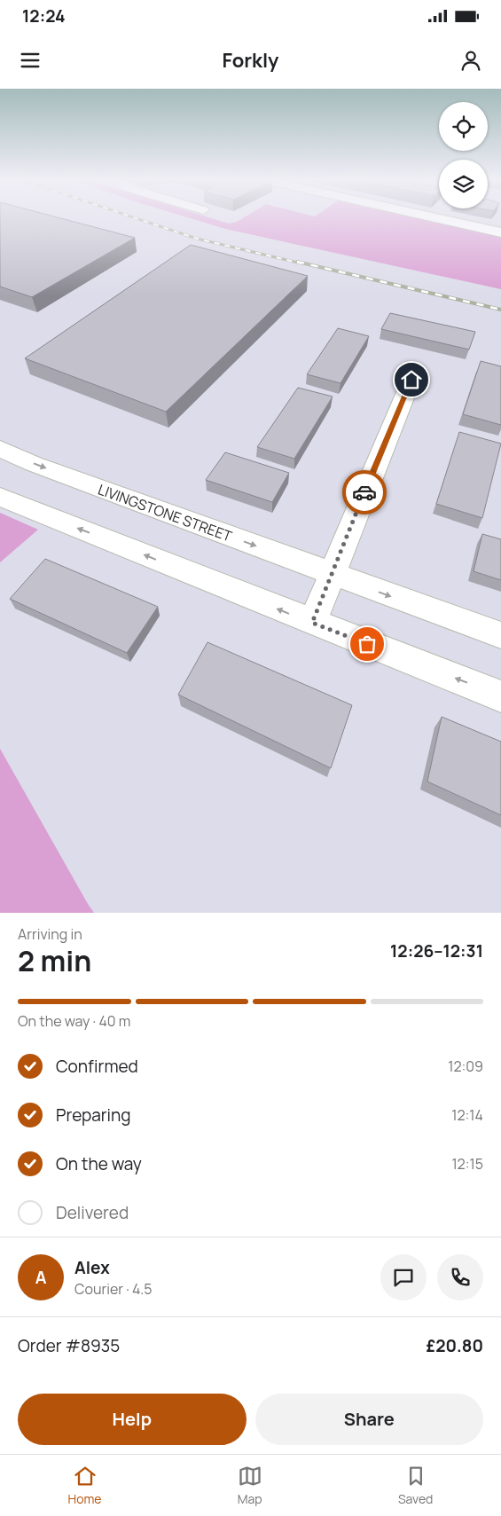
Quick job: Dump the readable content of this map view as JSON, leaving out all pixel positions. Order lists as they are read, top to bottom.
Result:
{
  "streets": {
    "street": ["LIVINGSTONE STREET"]
  },
  "page": {
    "status": "12:24",
    "header": "Forkly",
    "heading": ["2 min", "Arriving in", "12:26–12:31"],
    "panel": [
      "Alex",
      "Courier · 4.5",
      "Order #8935",
      "£20.80"
    ],
    "bar": "On the way · 40 m",
    "list": [
      ["Confirmed", "12:09"],
      ["Preparing", "12:14"],
      ["On the way", "12:15"],
      "Delivered"
    ],
    "round": "A",
    "buttons": ["Help", "Share"],
    "tabs": ["Home", "Map", "Saved"]
  }
}
